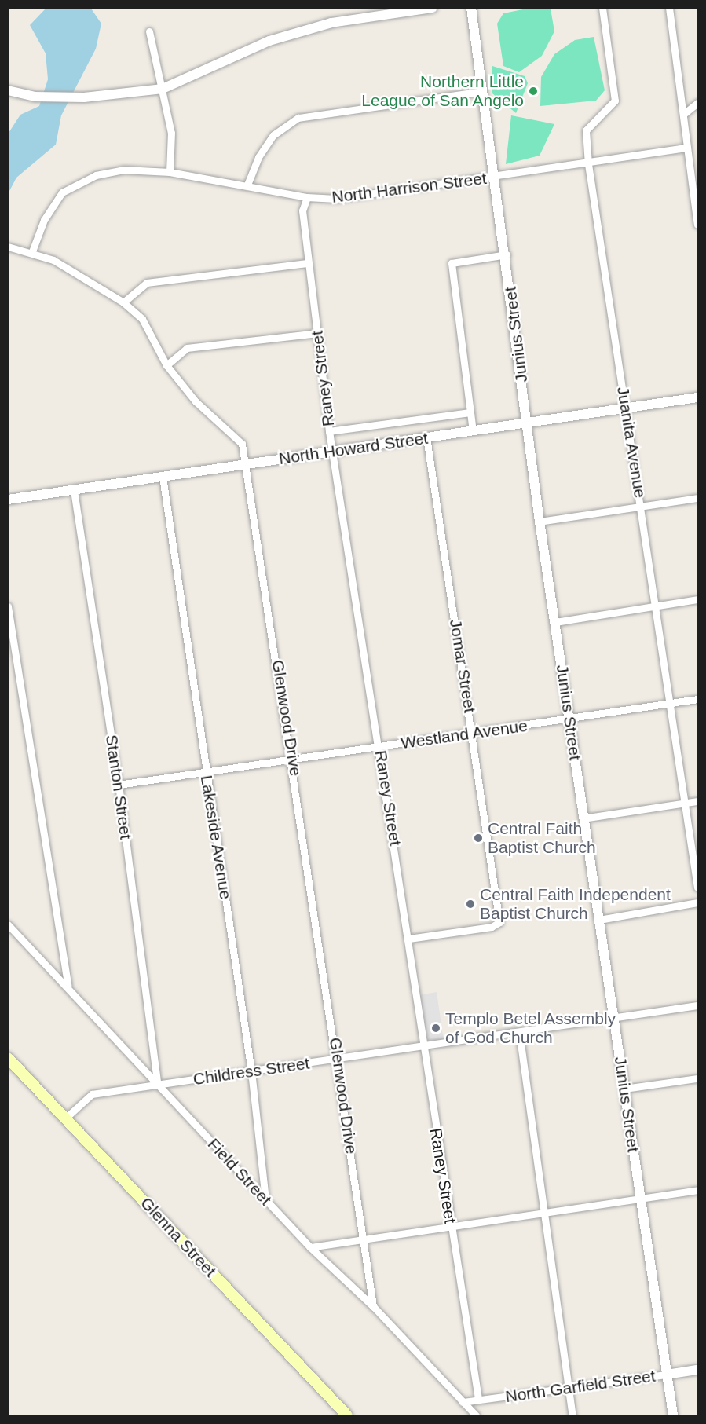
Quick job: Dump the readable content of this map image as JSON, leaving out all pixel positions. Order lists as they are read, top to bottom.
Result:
{
  "streets": {
    "main road": ["Glenna Street"],
    "street": [
      "North Harrison Street",
      "Junius Street",
      "Raney Street",
      "Juanita Avenue",
      "North Howard Street",
      "Jomar Street",
      "Glenwood Drive",
      "Westland Avenue",
      "Stanton Street",
      "Lakeside Avenue",
      "Childress Street",
      "Field Street",
      "North Garfield Street"
    ]
  },
  "crossings": [
    ["North Harrison Street", "Junius Street"],
    ["North Harrison Street", "Raney Street"],
    ["North Harrison Street", "Juanita Avenue"],
    ["North Harrison Street", "Glenwood Drive"],
    ["Junius Street", "North Howard Street"],
    ["Junius Street", "Westland Avenue"],
    ["Junius Street", "Childress Street"],
    ["Junius Street", "North Garfield Street"],
    ["Raney Street", "North Howard Street"],
    ["Raney Street", "Jomar Street"],
    ["Raney Street", "Westland Avenue"],
    ["Raney Street", "Childress Street"],
    ["Raney Street", "North Garfield Street"],
    ["Juanita Avenue", "North Howard Street"],
    ["Juanita Avenue", "Westland Avenue"],
    ["North Howard Street", "Jomar Street"],
    ["North Howard Street", "Glenwood Drive"],
    ["North Howard Street", "Stanton Street"],
    ["North Howard Street", "Lakeside Avenue"],
    ["Jomar Street", "Westland Avenue"],
    ["Glenwood Drive", "Westland Avenue"],
    ["Glenwood Drive", "Childress Street"],
    ["Glenwood Drive", "Field Street"],
    ["Westland Avenue", "Stanton Street"],
    ["Westland Avenue", "Lakeside Avenue"],
    ["Stanton Street", "Childress Street"],
    ["Stanton Street", "Field Street"],
    ["Lakeside Avenue", "Childress Street"],
    ["Lakeside Avenue", "Field Street"],
    ["Childress Street", "Field Street"],
    ["Childress Street", "Glenna Street"],
    ["Field Street", "North Garfield Street"]
  ],
  "places": [
    "Northern Little League of San Angelo",
    "Central Faith Baptist Church",
    "Central Faith Independent Baptist Church",
    "Templo Betel Assembly of God Church"
  ]
}
